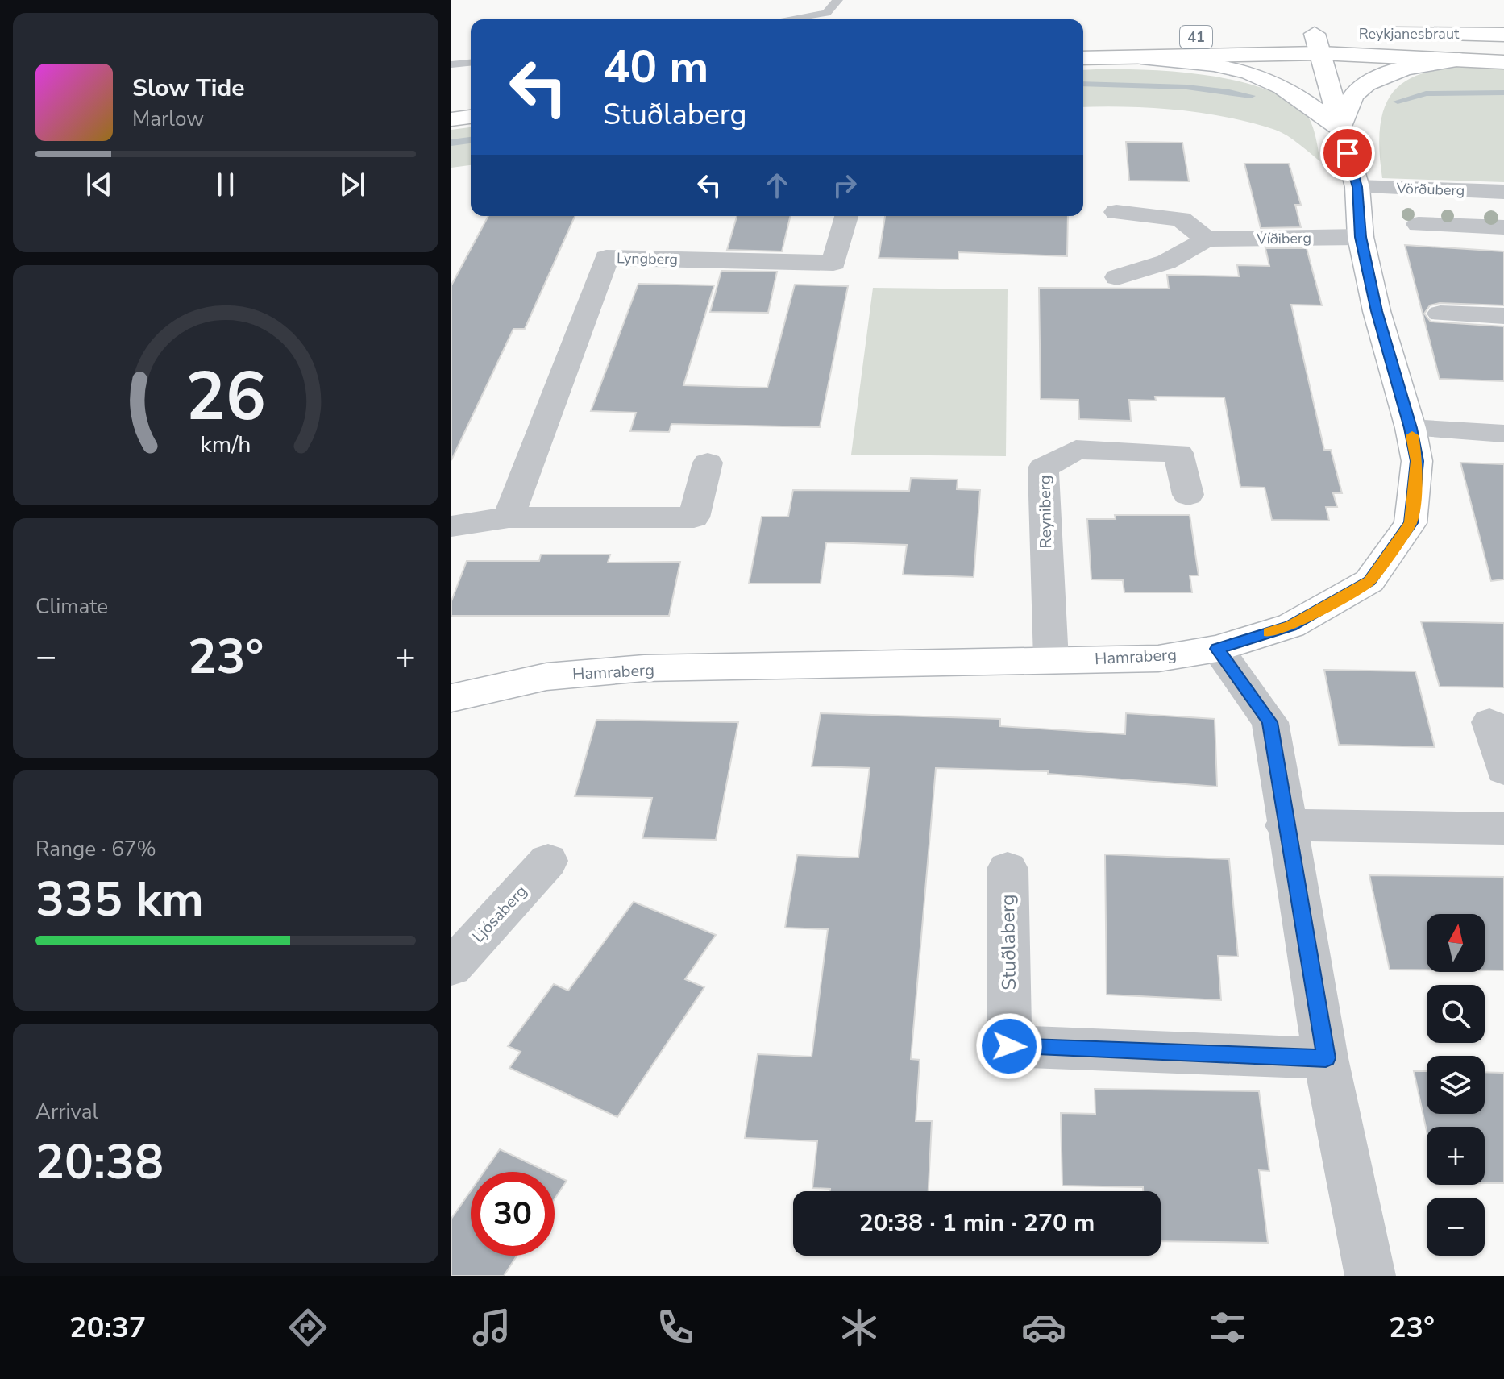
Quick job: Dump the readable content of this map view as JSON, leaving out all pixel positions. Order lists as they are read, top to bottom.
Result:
{
  "streets": {
    "main road": ["Reykjanesbraut", "41", "Hamraberg"],
    "street": [
      "Vörðuberg",
      "Víðiberg",
      "Lyngberg",
      "Reyniberg",
      "Ljósaberg",
      "Stuðlaberg"
    ]
  },
  "crossings": [
    ["Reykjanesbraut", "41"],
    ["41", "Hamraberg"],
    ["Vörðuberg", "Hamraberg"],
    ["Víðiberg", "Hamraberg"],
    ["Reyniberg", "Hamraberg"]
  ],
  "north": "top",
  "page": {
    "turn": ["40 m", "Stuðlaberg"],
    "song": ["Slow Tide", "Marlow"],
    "tile": [
      "Climate",
      ["Range · 67%", "335 km"],
      ["Arrival", "20:38"]
    ],
    "heat": ["−", "23°", "+"],
    "map_buttons": ["+", "−"],
    "limit": "30",
    "trip": "20:38 · 1 min · 270 m",
    "tabs": ["20:37", "23°"],
    "gauge": ["26", "km/h"]
  }
}
